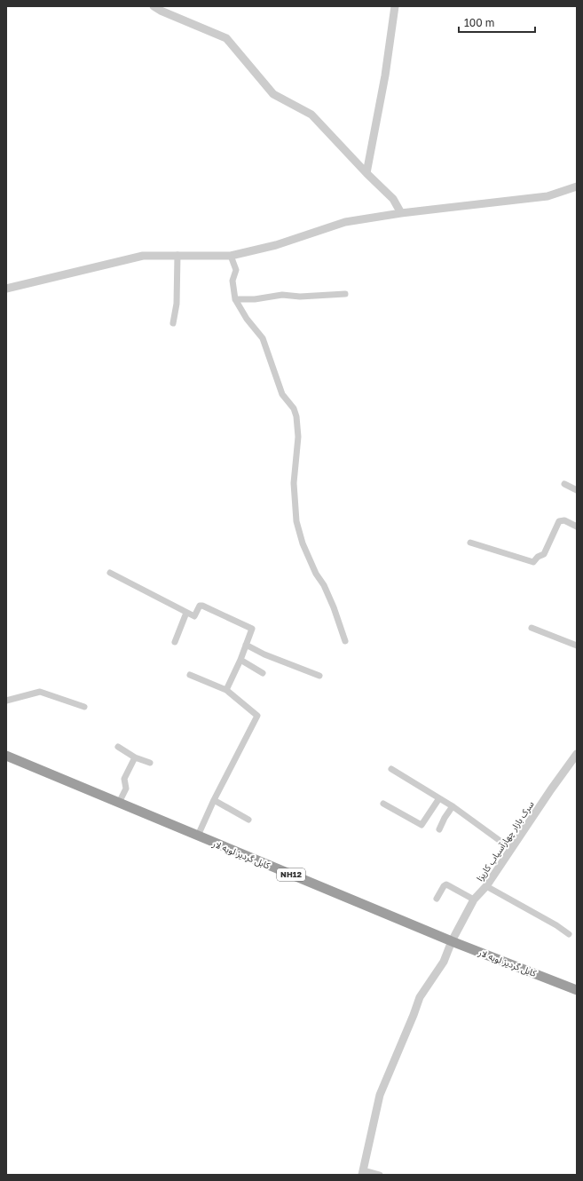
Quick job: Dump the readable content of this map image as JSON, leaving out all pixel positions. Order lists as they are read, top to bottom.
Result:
{
  "streets": {
    "highway": ["کابل گردیز لویه لار", "NH12"],
    "street": ["سرک بازار چهارآسیاب کاریزا"]
  },
  "crossings": [
    ["سرک بازار چهارآسیاب کاریزا", "کابل گردیز لویه لار"]
  ],
  "scale_bar": "100 m"
}
